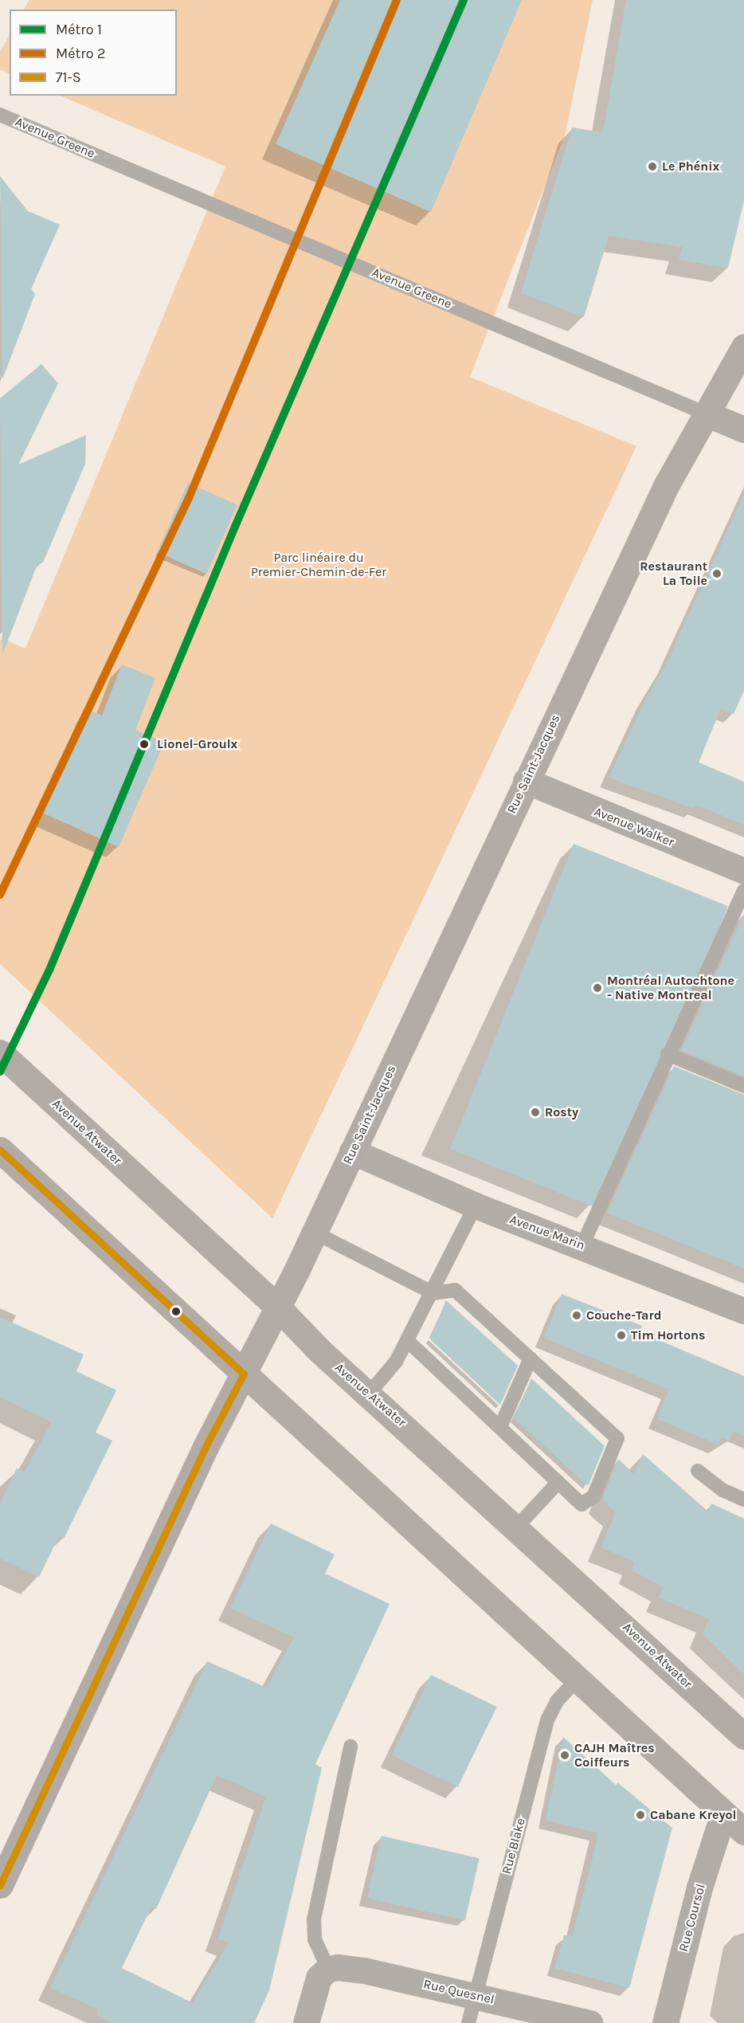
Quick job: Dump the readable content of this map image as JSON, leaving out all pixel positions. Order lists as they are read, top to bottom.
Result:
{
  "streets": {
    "main road": ["Rue Saint-Jacques", "Avenue Atwater"],
    "street": [
      "Avenue Greene",
      "Avenue Walker",
      "Avenue Marin",
      "Rue Coursol",
      "Rue Quesnel"
    ],
    "lane": ["Rue Blake"]
  },
  "crossings": [
    ["Avenue Greene", "Rue Saint-Jacques"],
    ["Rue Saint-Jacques", "Avenue Walker"],
    ["Rue Saint-Jacques", "Avenue Atwater"],
    ["Rue Saint-Jacques", "Avenue Marin"],
    ["Rue Blake", "Rue Quesnel"]
  ],
  "parks": ["Parc linéaire du Premier-Chemin-de-Fer"],
  "places": [
    "Le Phénix",
    "Restaurant La Toile",
    "Lionel-Groulx",
    "Montréal Autochtone - Native Montreal",
    "Rosty",
    "Couche-Tard",
    "Tim Hortons",
    "CAJH Maîtres Coiffeurs",
    "Cabane Kreyol"
  ],
  "lines": ["metro line 1", "metro line 2", "transit line 71-S"],
  "legend": ["Métro 1", "Métro 2", "71-S"]
}
